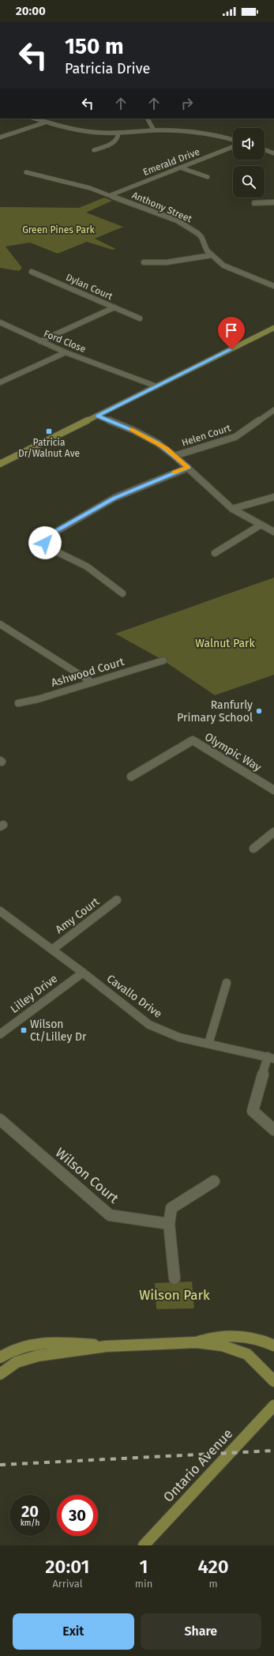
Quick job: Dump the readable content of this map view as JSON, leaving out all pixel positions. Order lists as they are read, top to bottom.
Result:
{
  "streets": {
    "street": [
      "Emerald Drive",
      "Anthony Street",
      "Dylan Court",
      "Ford Close",
      "Helen Court",
      "Ashwood Court",
      "Olympic Way",
      "Amy Court",
      "Lilley Drive",
      "Cavallo Drive",
      "Wilson Court",
      "Ontario Avenue"
    ]
  },
  "crossings": [
    ["Emerald Drive", "Anthony Street"],
    ["Amy Court", "Cavallo Drive"],
    ["Lilley Drive", "Cavallo Drive"]
  ],
  "parks": ["Green Pines Park", "Walnut Park", "Wilson Park"],
  "places": {
    "transit": ["Patricia Dr/Walnut Ave", "Wilson Ct/Lilley Dr"],
    "other": ["Ranfurly Primary School"]
  },
  "page": {
    "status": "20:00",
    "turn": ["150 m", "Patricia Drive"],
    "speed": "20 km/h",
    "limit": "30",
    "eta": [
      "20:01",
      "Arrival",
      "1",
      "min",
      "420",
      "m"
    ],
    "buttons": ["Exit", "Share"]
  }
}
